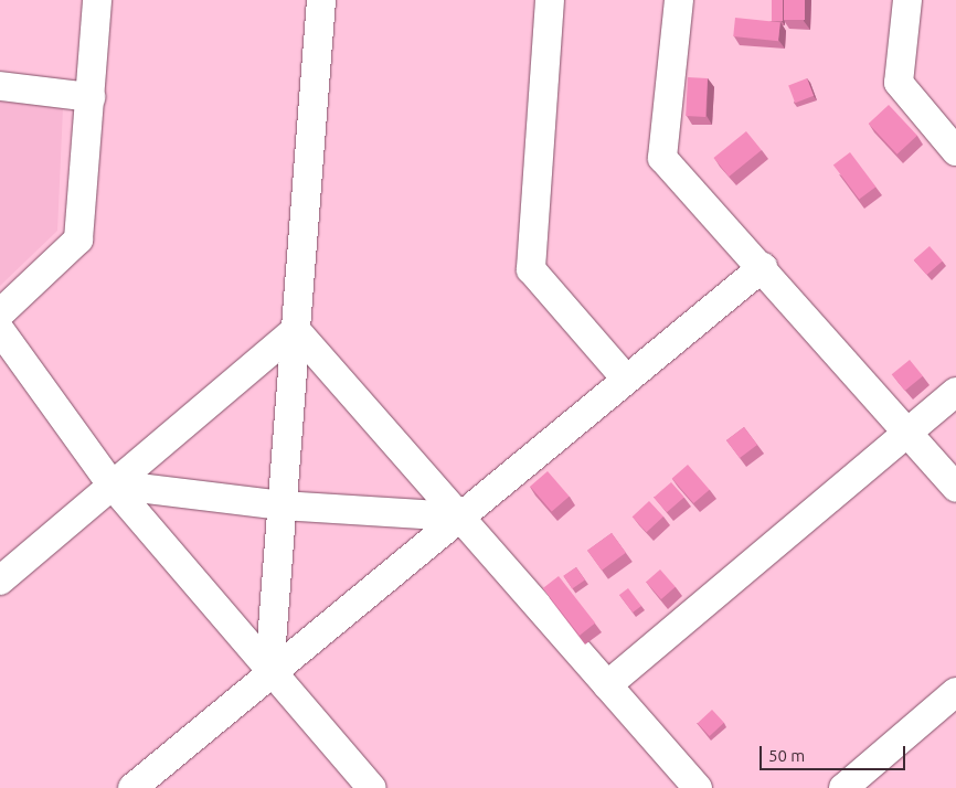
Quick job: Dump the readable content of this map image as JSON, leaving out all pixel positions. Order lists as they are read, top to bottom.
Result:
{
  "scale_bar": "50 m"
}
